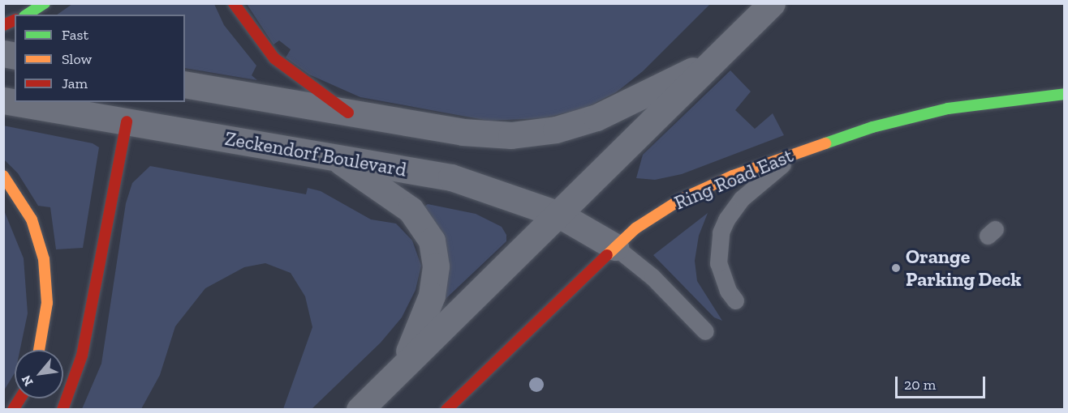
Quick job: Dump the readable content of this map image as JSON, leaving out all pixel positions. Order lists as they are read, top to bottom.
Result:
{
  "streets": {
    "main road": ["Ring Road East"],
    "street": ["Zeckendorf Boulevard"]
  },
  "crossings": [
    ["Zeckendorf Boulevard", "Ring Road East"]
  ],
  "places": ["Orange Parking Deck"],
  "legend": ["Fast", "Slow", "Jam"],
  "scale_bar": "20 m",
  "north": "bottom left"
}
